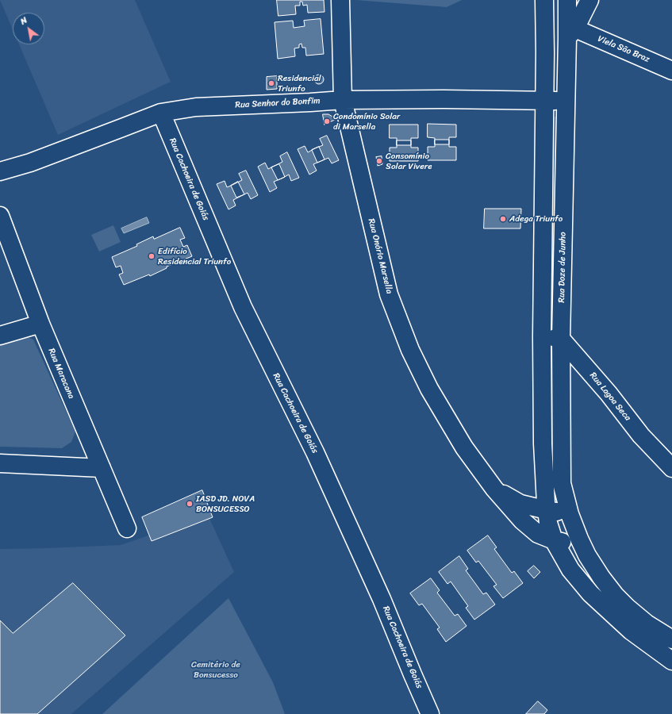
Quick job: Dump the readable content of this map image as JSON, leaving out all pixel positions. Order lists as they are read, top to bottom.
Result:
{
  "streets": {
    "street": [
      "Viela São Braz",
      "Rua Senhor do Bonfim",
      "Rua Cachoeira de Goiás",
      "Rua Onório Marsella",
      "Rua Doze de Junho",
      "Rua Maracana",
      "Rua Lagoa Seca"
    ]
  },
  "crossings": [
    ["Viela São Braz", "Rua Doze de Junho"],
    ["Rua Senhor do Bonfim", "Rua Cachoeira de Goiás"],
    ["Rua Senhor do Bonfim", "Rua Onório Marsella"],
    ["Rua Senhor do Bonfim", "Rua Doze de Junho"],
    ["Rua Onório Marsella", "Rua Doze de Junho"],
    ["Rua Doze de Junho", "Rua Lagoa Seca"]
  ],
  "parks": ["Cemitério de Bonsucesso"],
  "places": [
    "Residencial Triunfo",
    "Condomínio Solar di Marsella",
    "Consomínio Solar Vivere",
    "Adega Triunfo",
    "Edifício Residencial Triunfo",
    "IASD JD. NOVA BONSUCESSO"
  ],
  "north": "top left"
}
